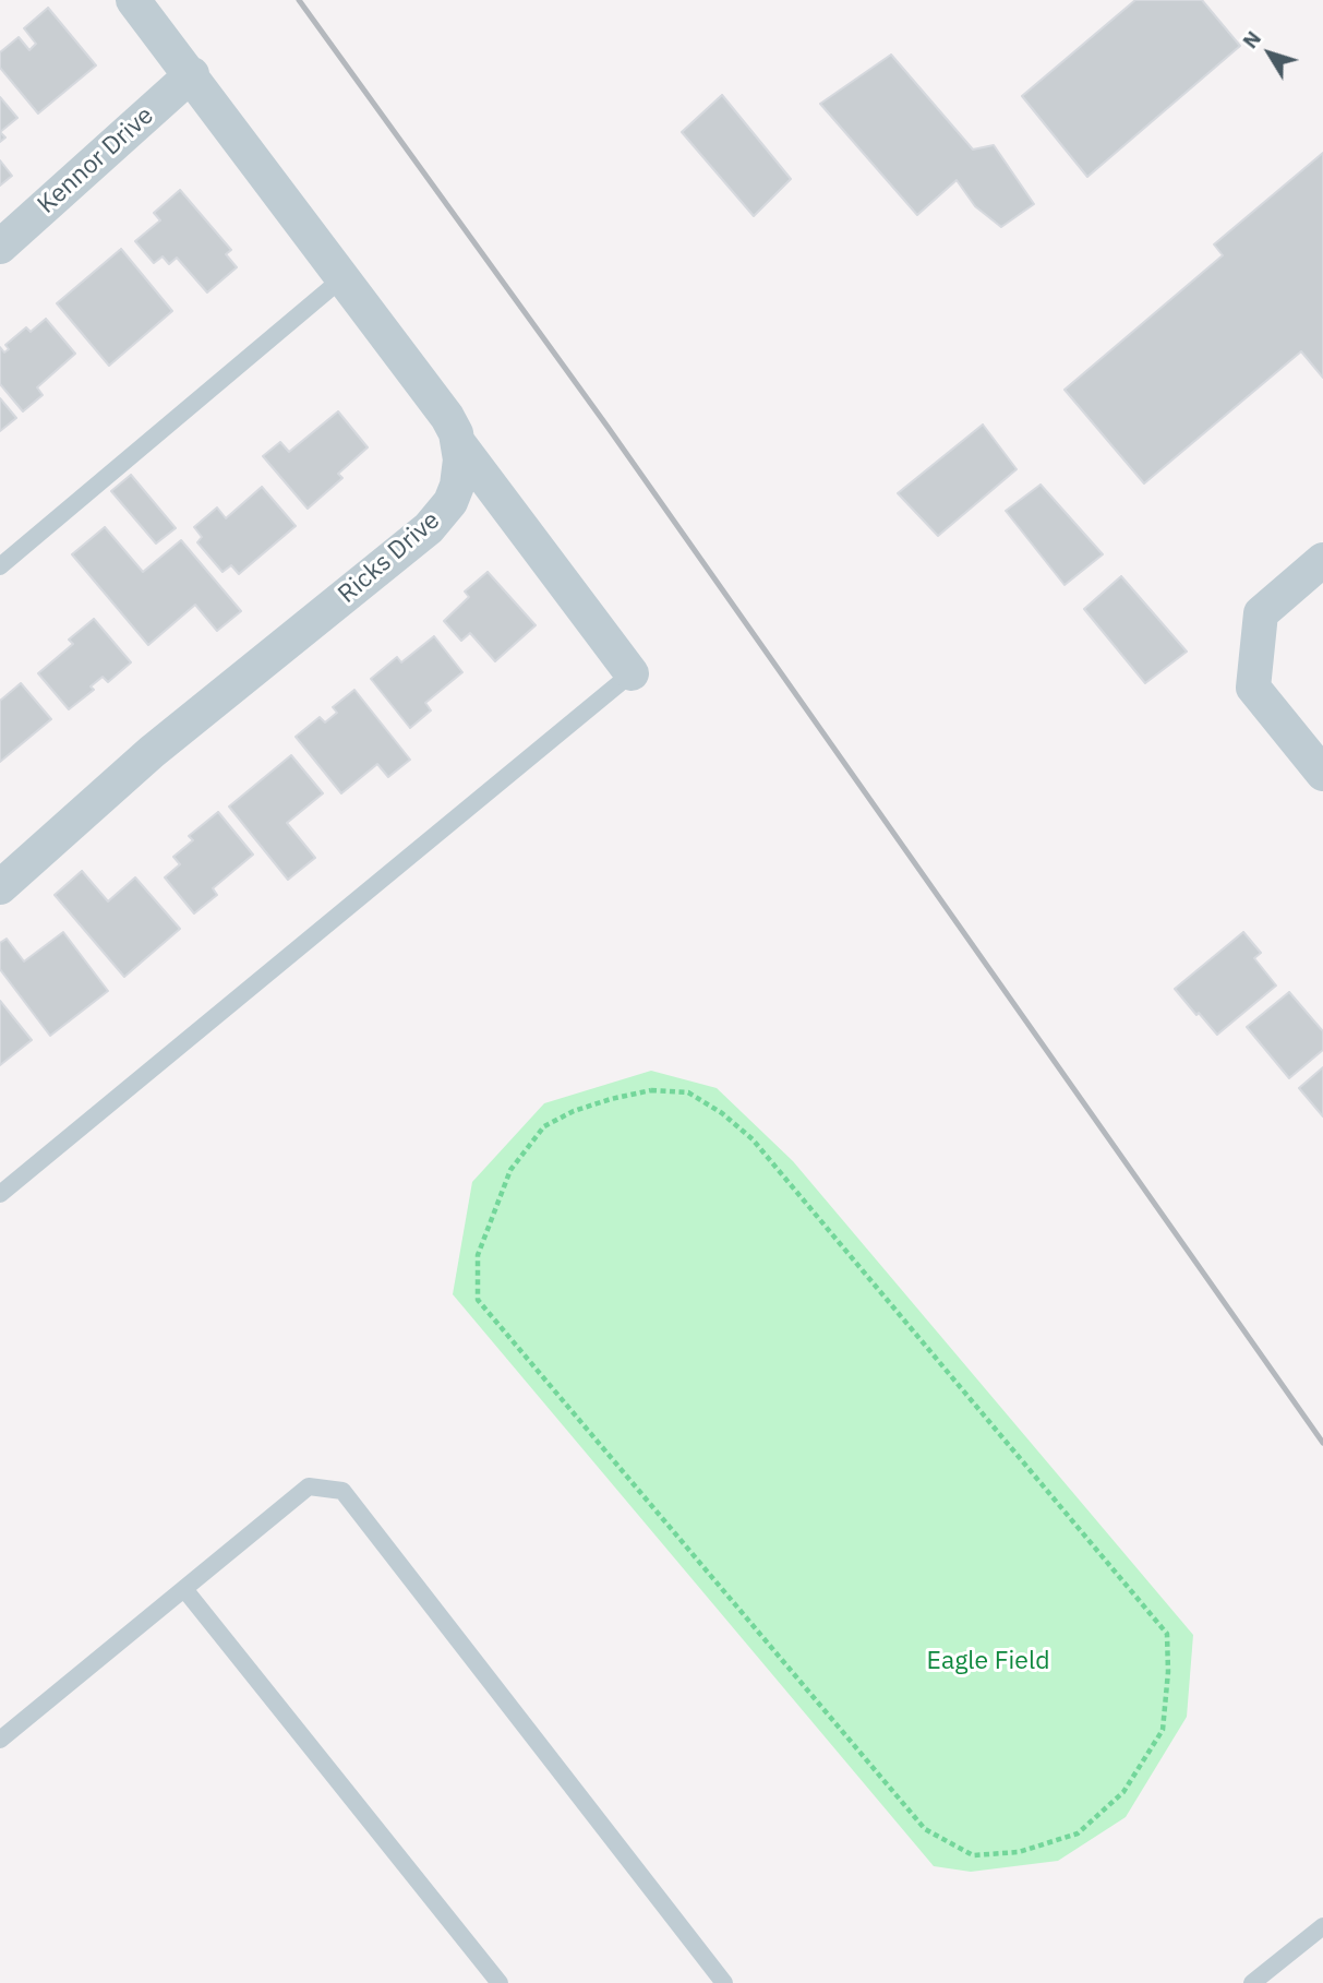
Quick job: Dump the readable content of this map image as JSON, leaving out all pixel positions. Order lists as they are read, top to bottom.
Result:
{
  "streets": {
    "street": ["Kennor Drive", "Ricks Drive"]
  },
  "crossings": [
    ["Kennor Drive", "Ricks Drive"]
  ],
  "parks": ["Eagle Field"],
  "north": "top left"
}
